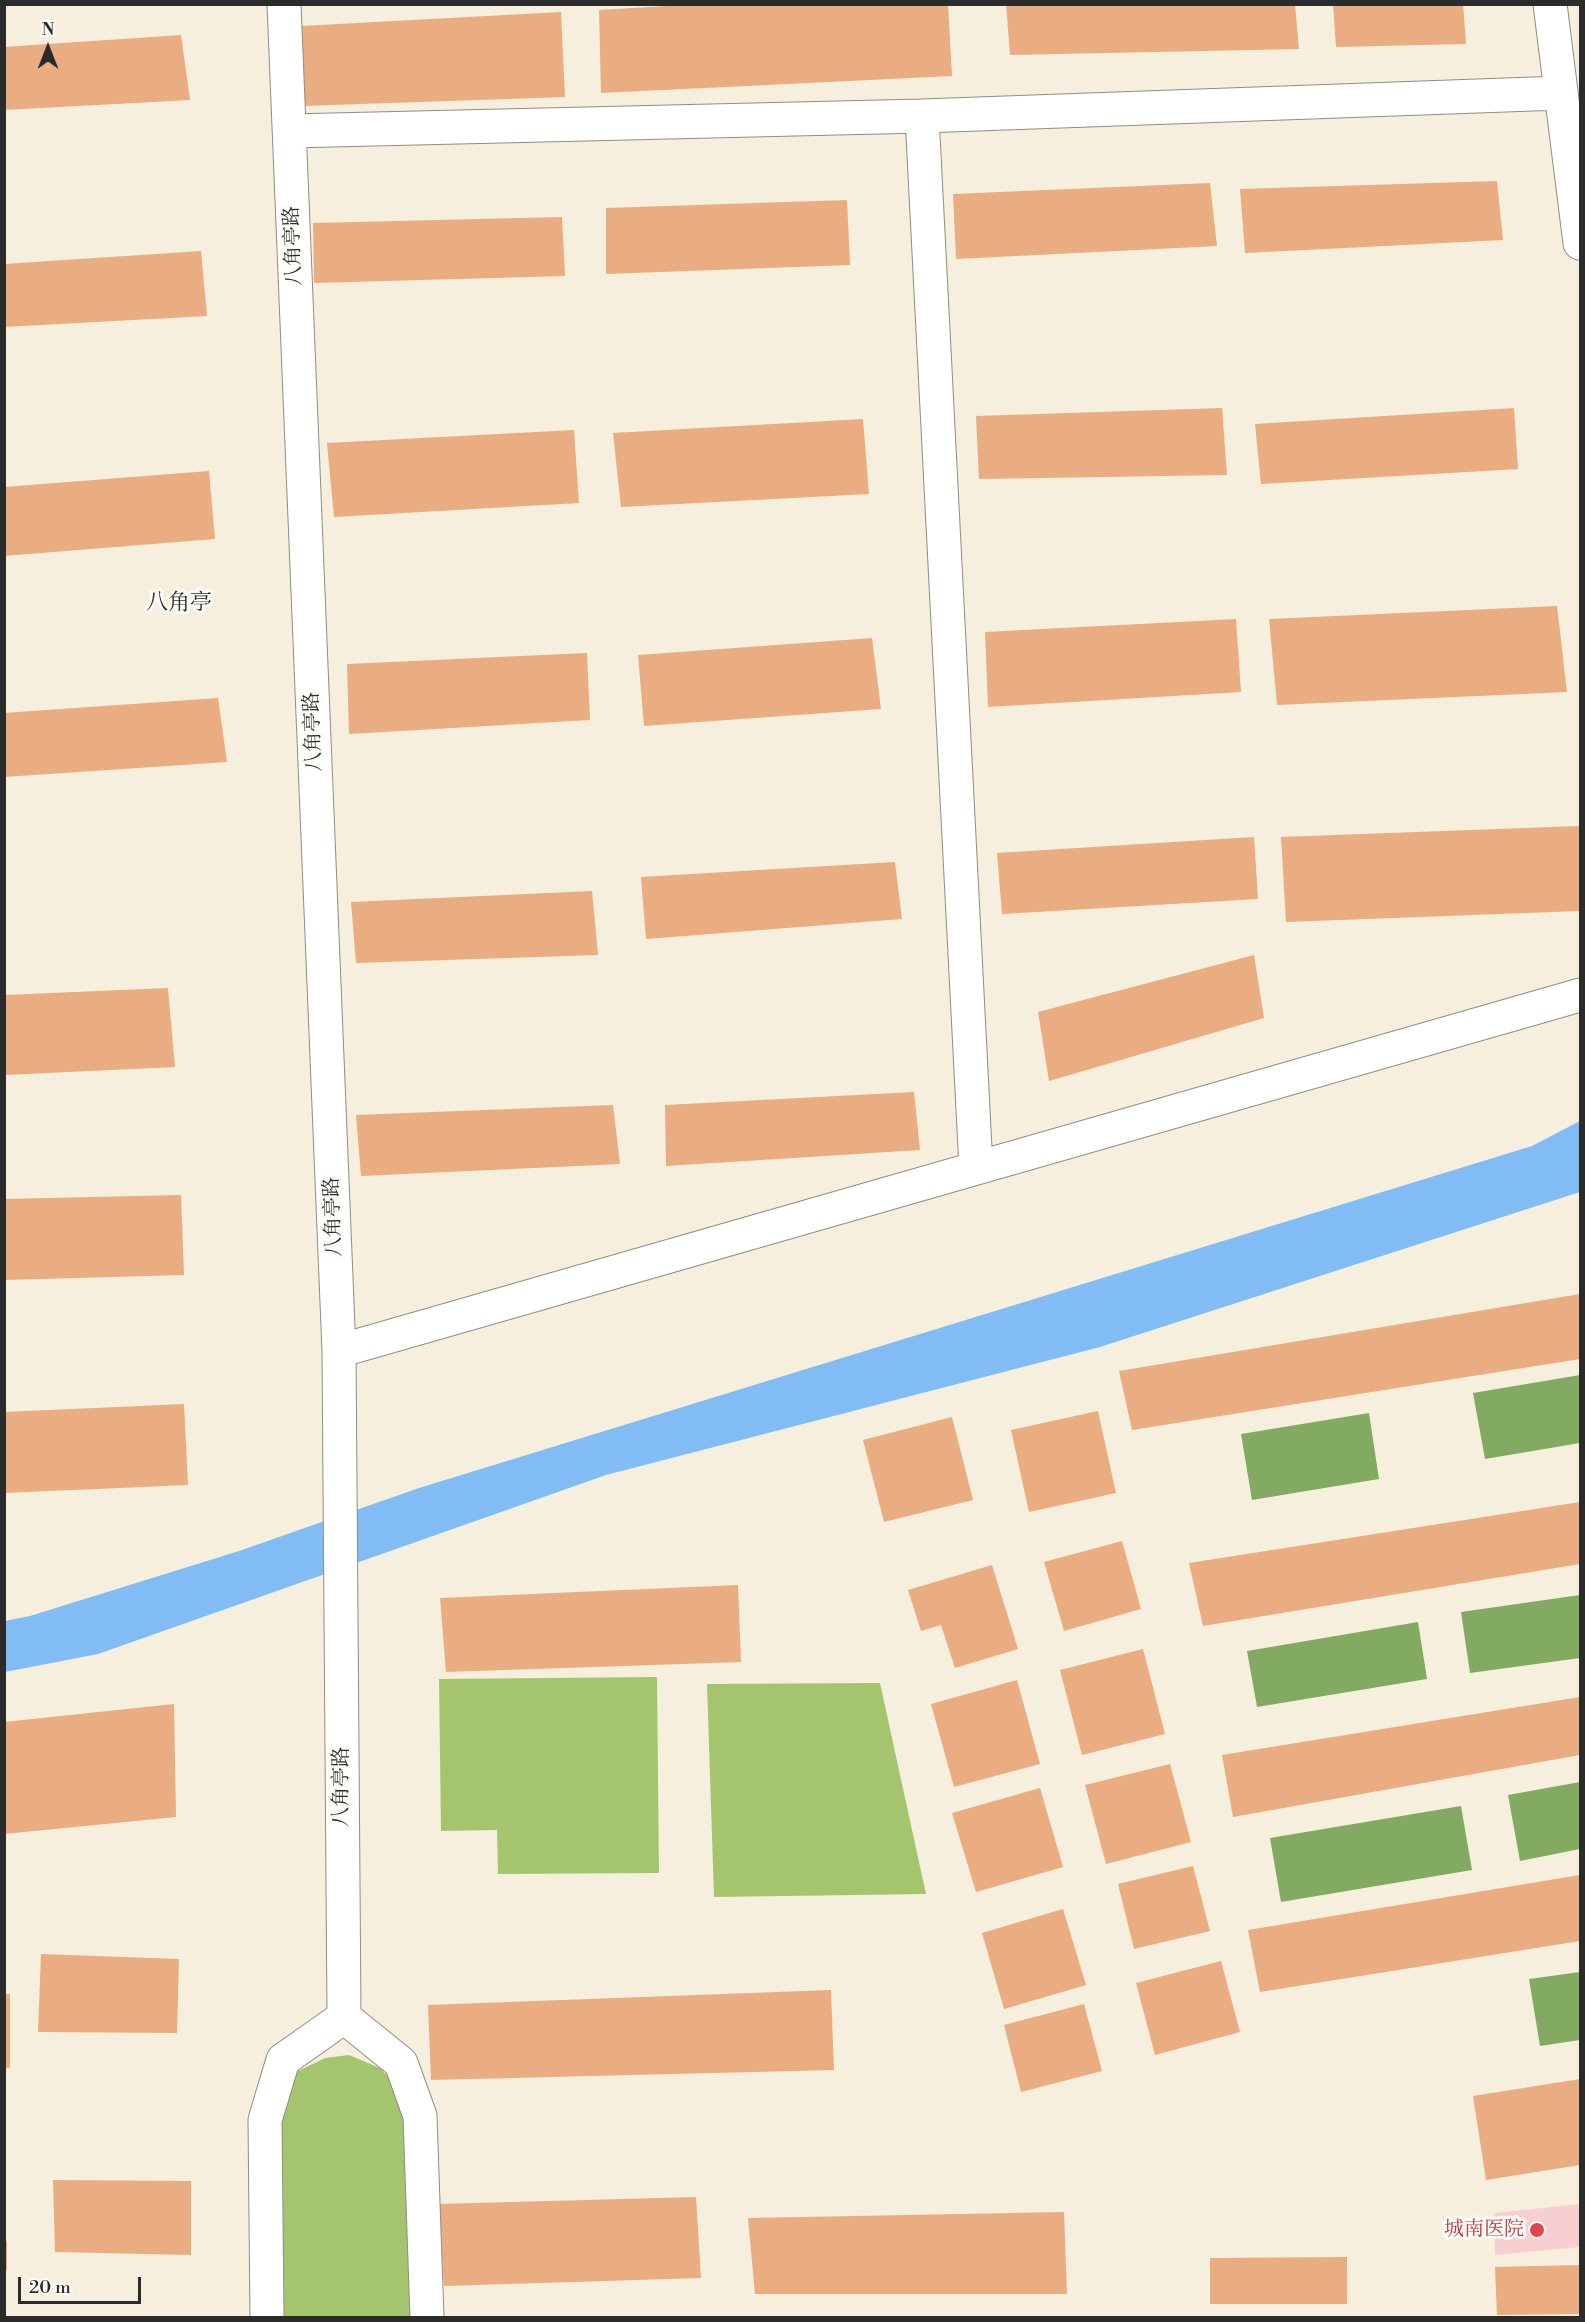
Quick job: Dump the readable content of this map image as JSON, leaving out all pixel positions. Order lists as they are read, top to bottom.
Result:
{
  "streets": {
    "street": ["八角亭路"]
  },
  "districts": ["八角亭"],
  "places": ["城南医院"],
  "scale_bar": "20 m",
  "north": "top"
}
